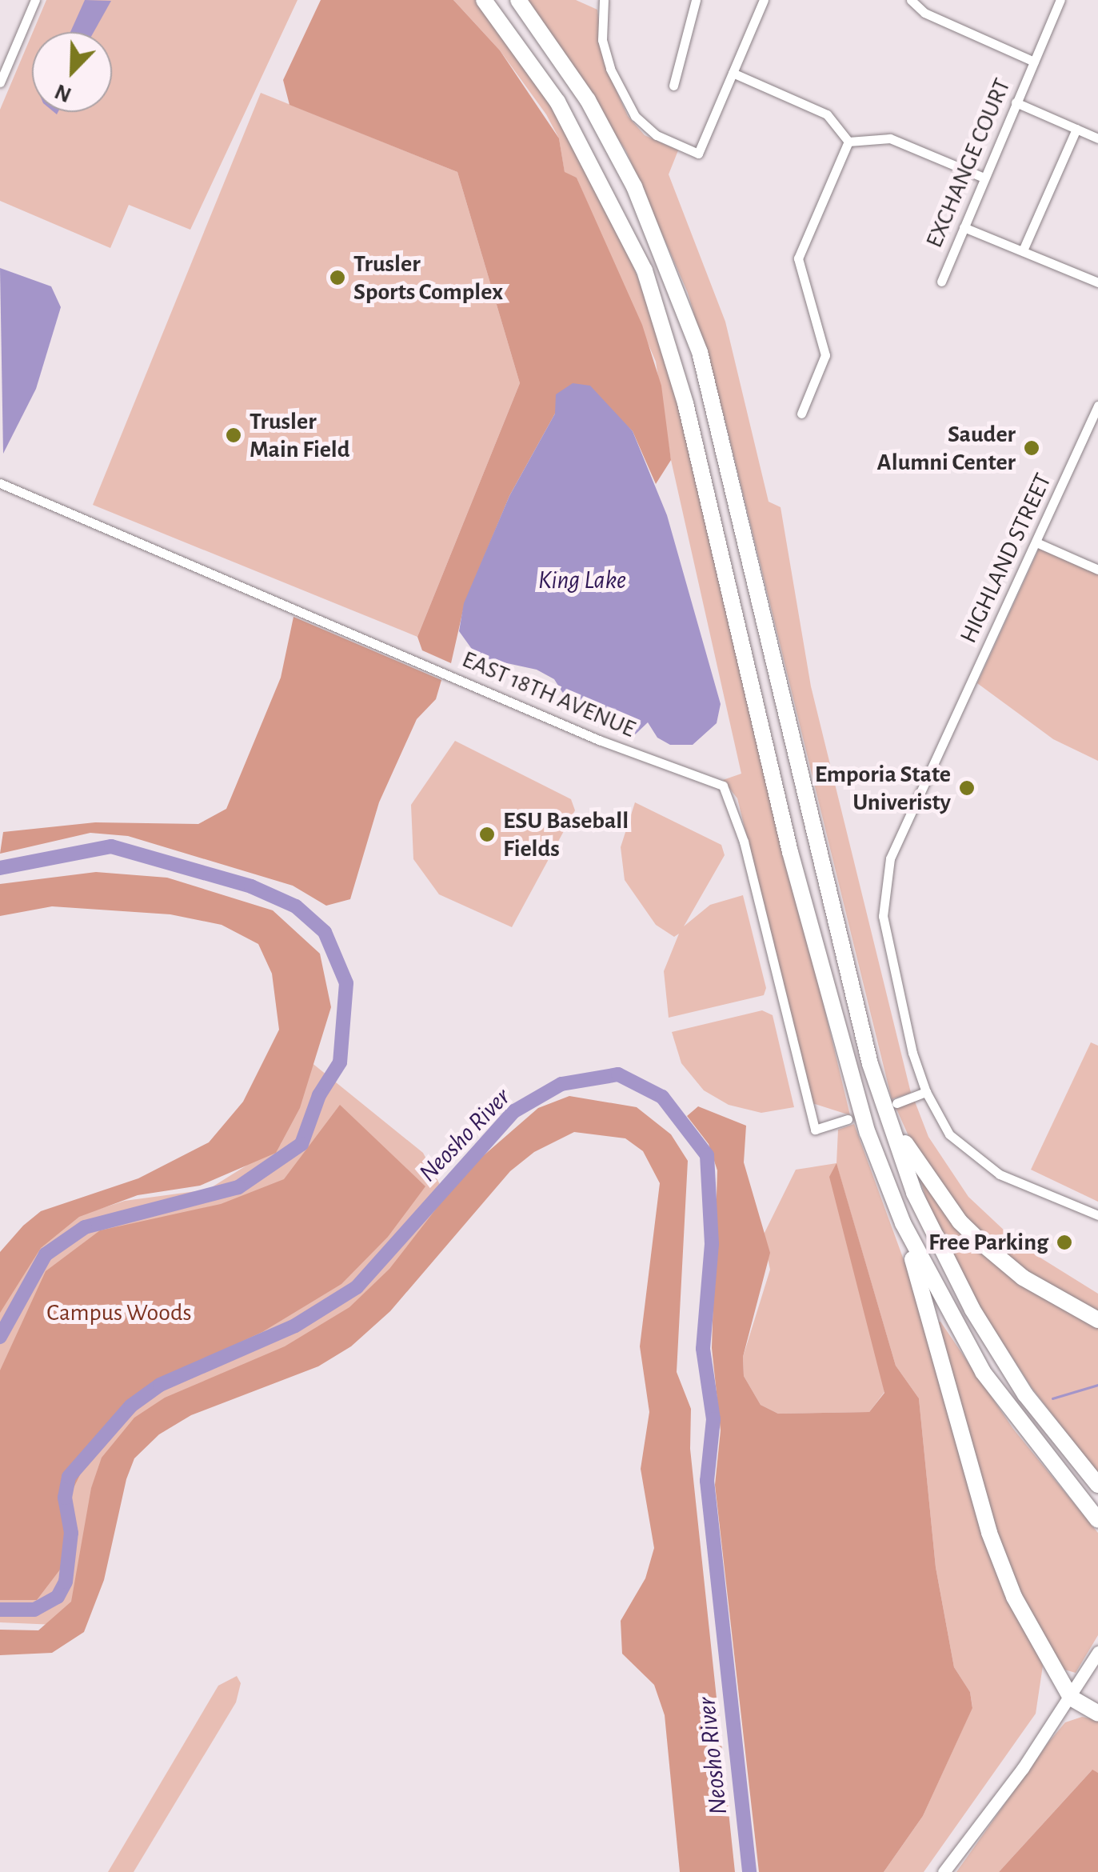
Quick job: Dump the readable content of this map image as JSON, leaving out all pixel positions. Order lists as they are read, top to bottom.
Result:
{
  "streets": {
    "street": ["EXCHANGE COURT", "HIGHLAND STREET", "EAST 18TH AVENUE"]
  },
  "water": ["King Lake", "Neosho River"],
  "parks": ["Campus Woods"],
  "places": [
    "Trusler Sports Complex",
    "Trusler Main Field",
    "Sauder Alumni Center",
    "Emporia State Univeristy",
    "ESU Baseball Fields",
    "Free Parking"
  ],
  "north": "bottom left"
}
